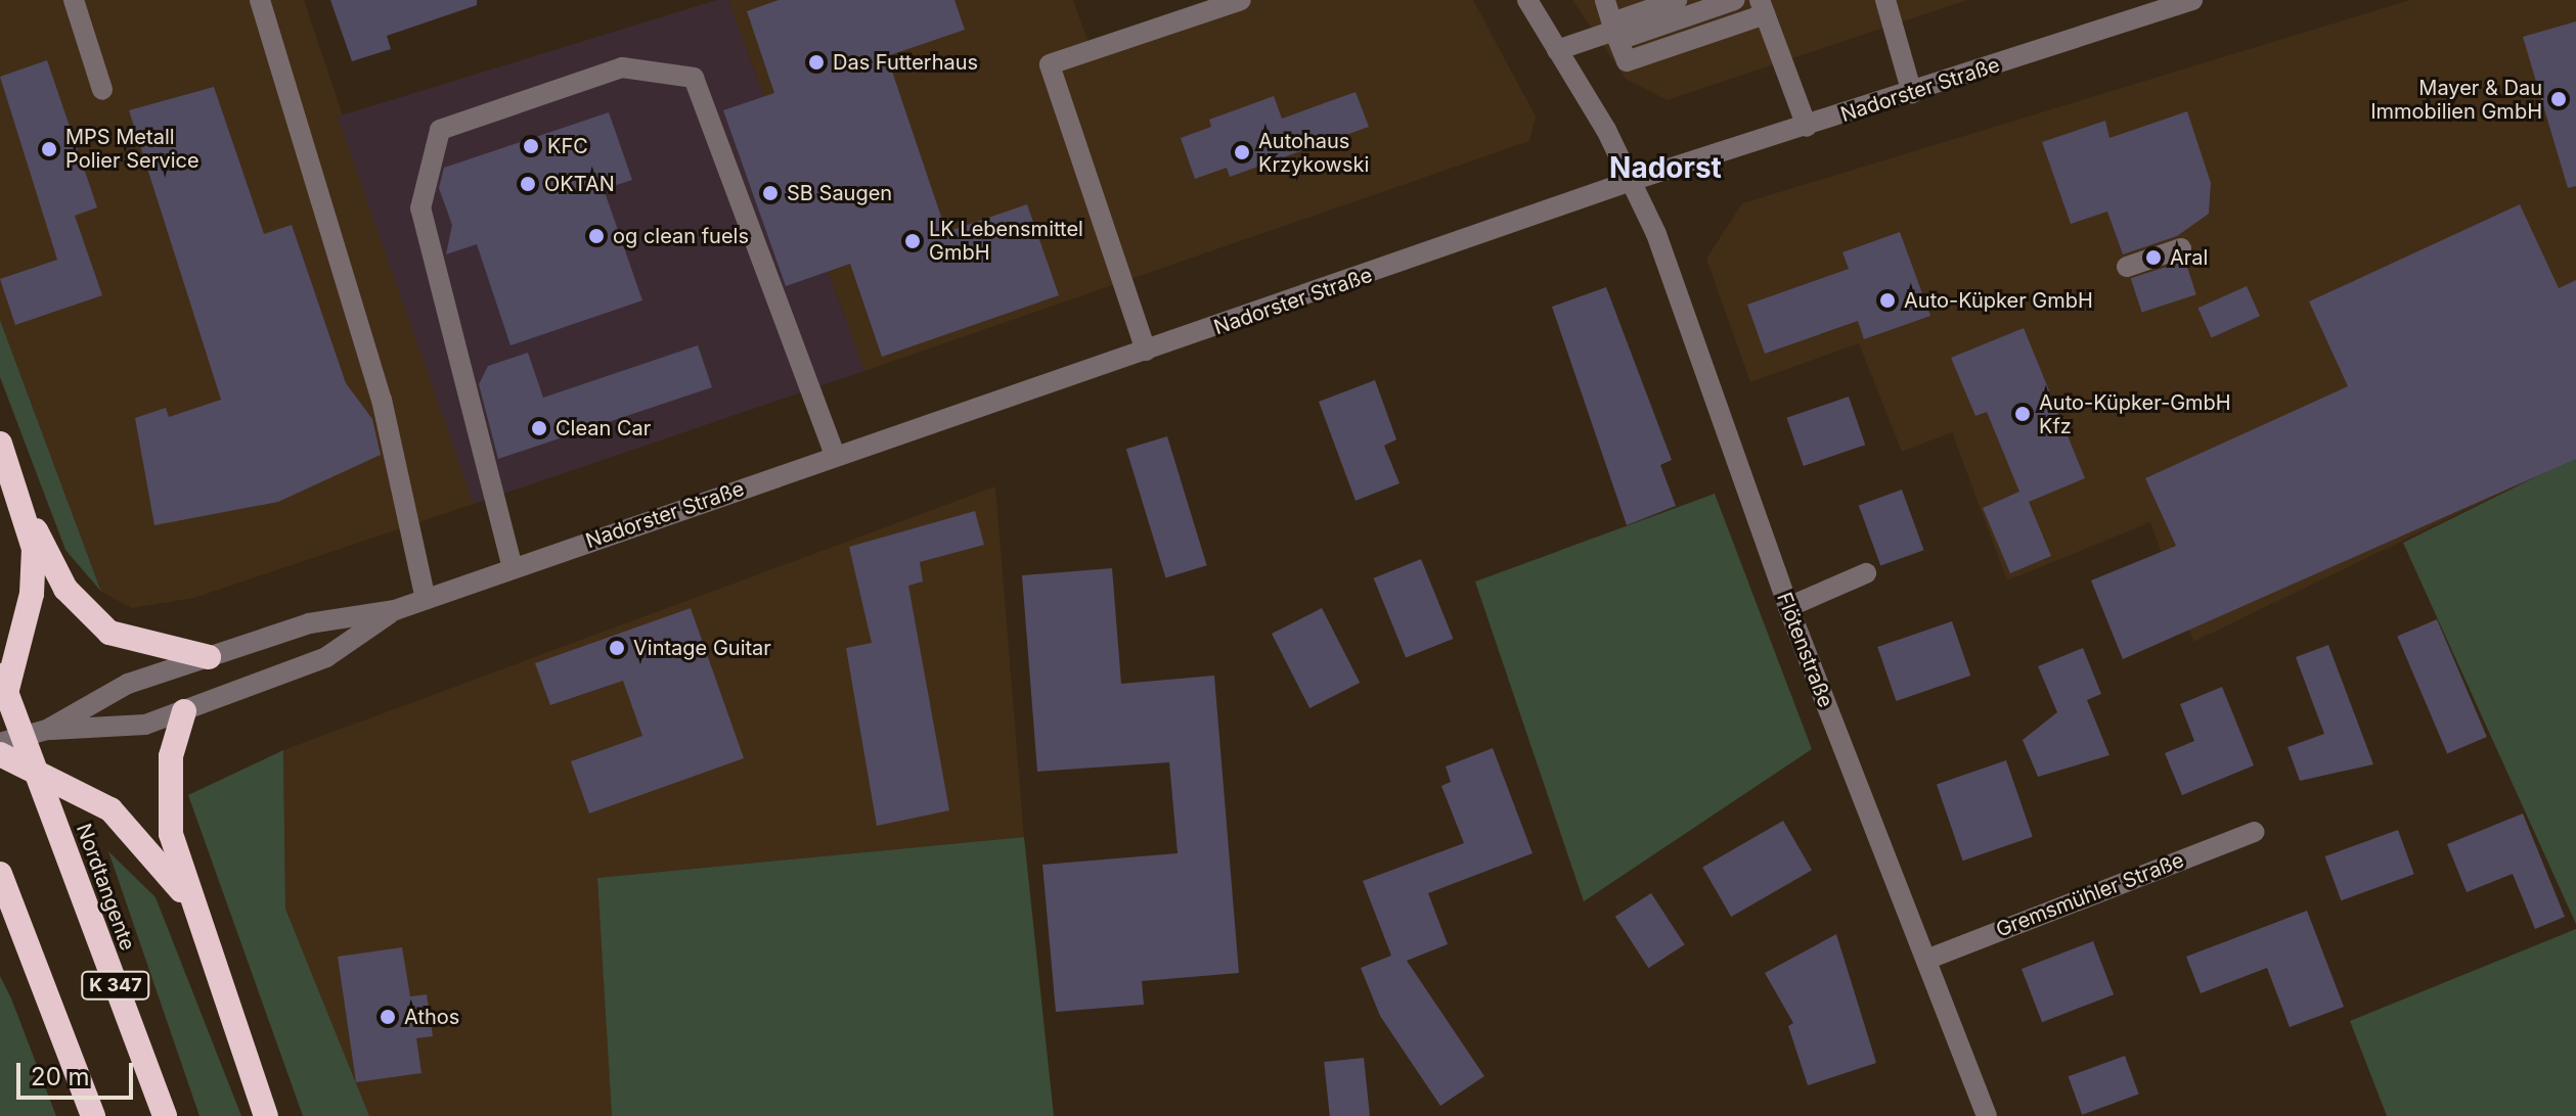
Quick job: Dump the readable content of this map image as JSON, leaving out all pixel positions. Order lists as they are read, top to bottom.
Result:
{
  "streets": {
    "highway": ["Nordtangente", "K 347"],
    "street": ["Nadorster Straße", "Flötenstraße", "Gremsmühler Straße"]
  },
  "crossings": [
    ["Nadorster Straße", "Flötenstraße"],
    ["Flötenstraße", "Gremsmühler Straße"]
  ],
  "districts": ["Nadorst"],
  "places": [
    "Das Futterhaus",
    "Mayer & Dau Immobilien GmbH",
    "KFC",
    "MPS Metall Polier Service",
    "Autohaus Krzykowski",
    "OKTAN",
    "SB Saugen",
    "og clean fuels",
    "LK Lebensmittel GmbH",
    "Aral",
    "Auto-Küpker GmbH",
    "Auto-Küpker-GmbH Kfz",
    "Clean Car",
    "Vintage Guitar",
    "Athos"
  ],
  "scale_bar": "20 m"
}
